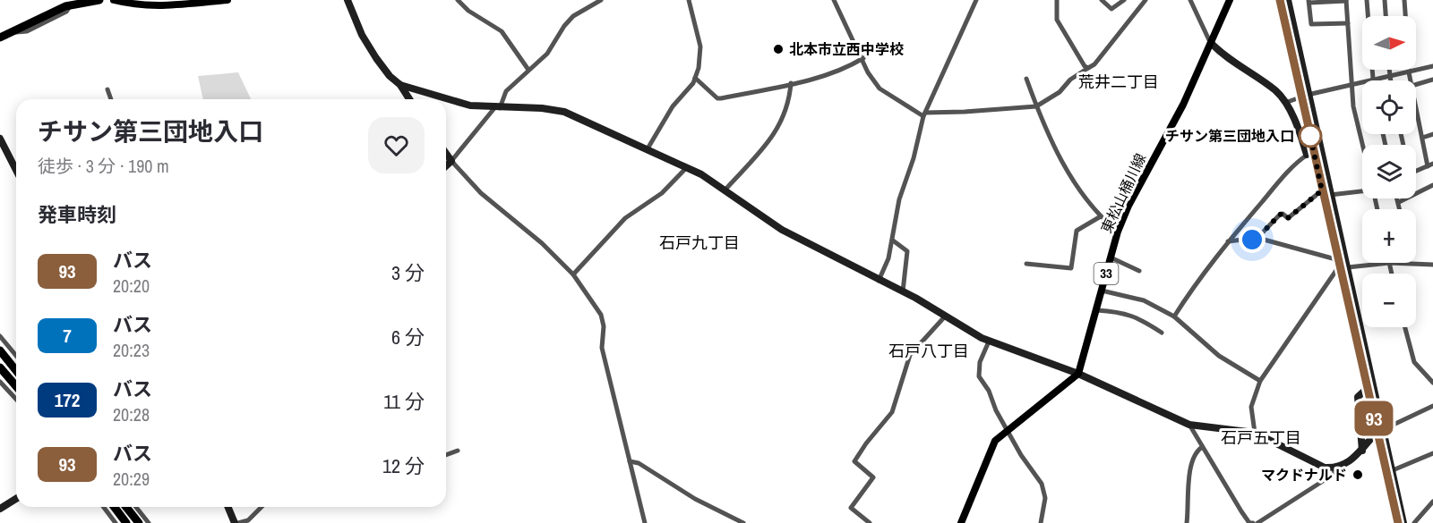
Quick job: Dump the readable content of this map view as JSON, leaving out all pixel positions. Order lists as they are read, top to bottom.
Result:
{
  "streets": {
    "main road": ["東松山桶川線", "33"]
  },
  "districts": [
    "荒井二丁目",
    "石戸九丁目",
    "石戸八丁目",
    "石戸五丁目"
  ],
  "places": ["北本市立西中学校", "チサン第三団地入口", "マクドナルド"],
  "lines": ["bus line 93"],
  "north": "right",
  "page": {
    "on_map": "93",
    "map_buttons": ["+", "−"],
    "heading": [
      ["チサン第三団地入口", "徒歩 · 3 分 · 190 m"],
      "発車時刻"
    ],
    "list": [
      {
        "mark": "93",
        "name": "バス",
        "note": "20:20",
        "value": "3 分"
      },
      {
        "mark": "7",
        "name": "バス",
        "note": "20:23",
        "value": "6 分"
      },
      {
        "mark": "172",
        "name": "バス",
        "note": "20:28",
        "value": "11 分"
      },
      {
        "mark": "93",
        "name": "バス",
        "note": "20:29",
        "value": "12 分"
      }
    ]
  }
}
